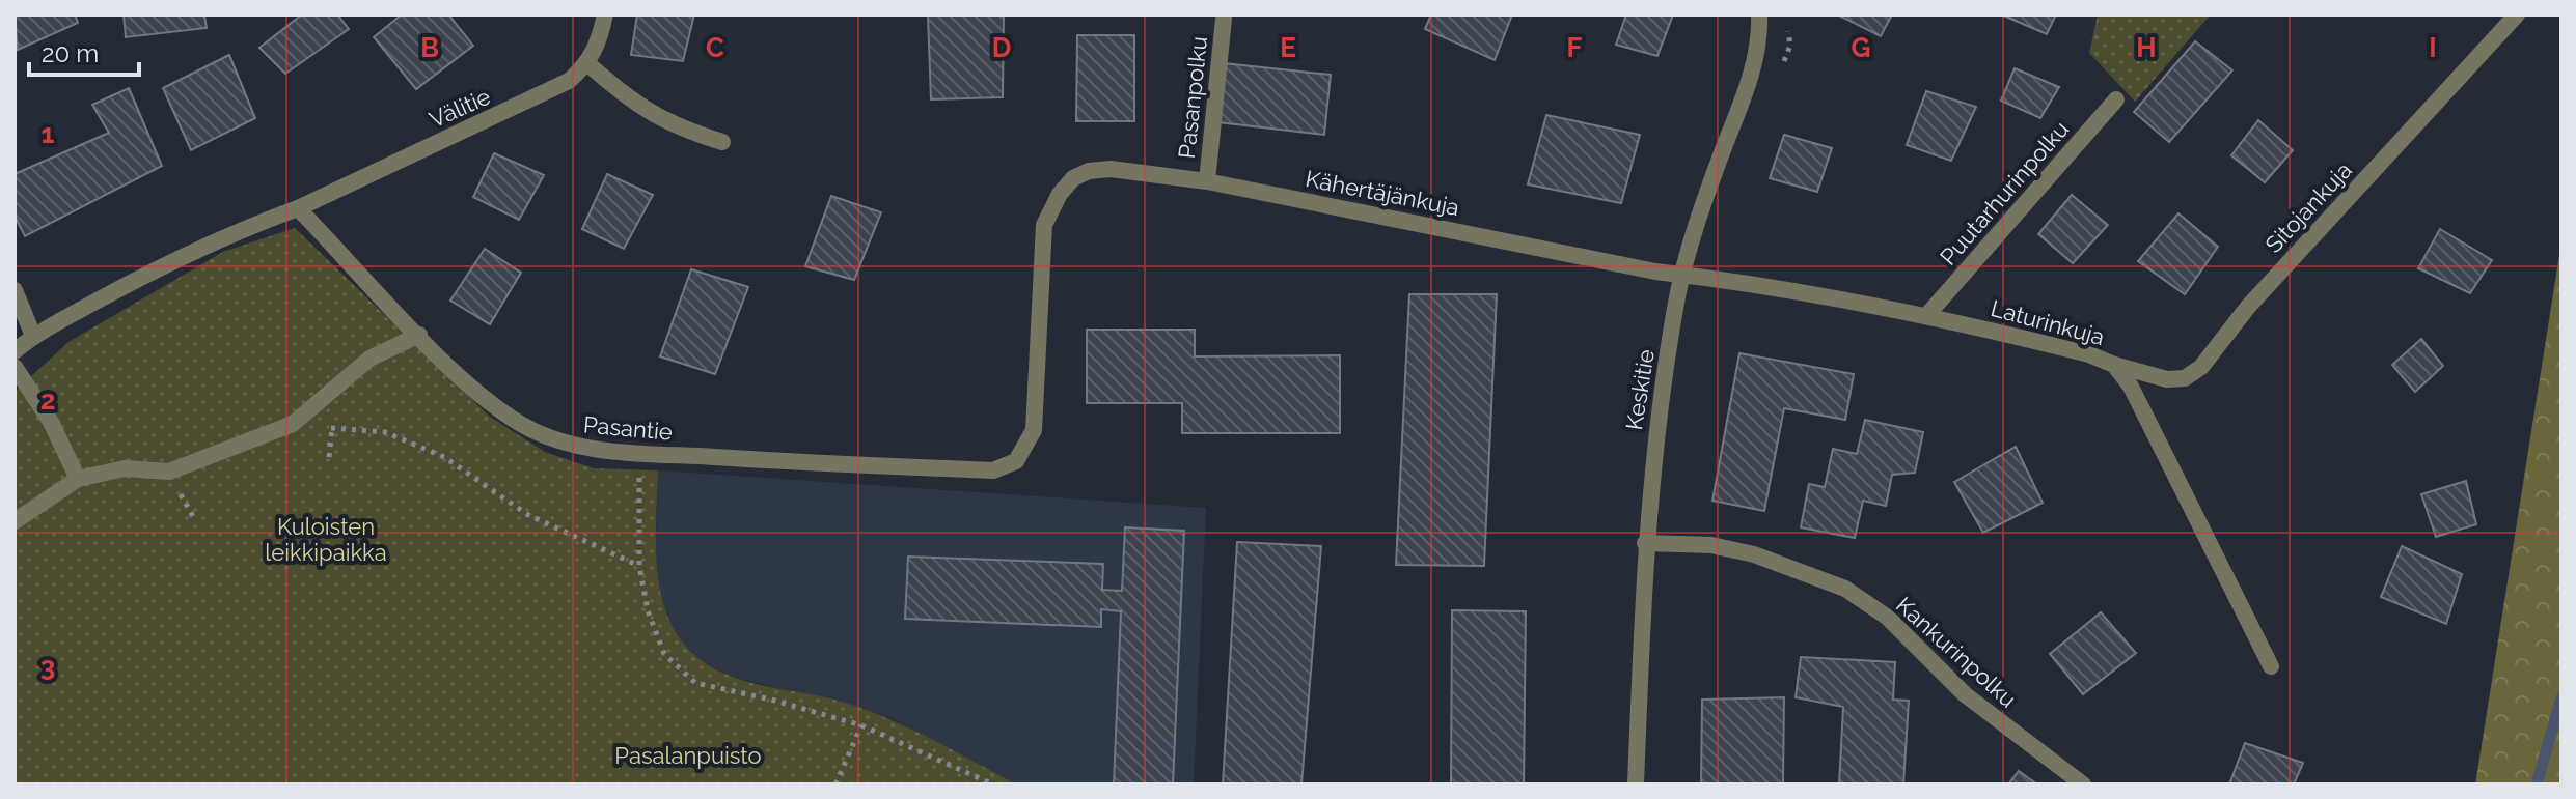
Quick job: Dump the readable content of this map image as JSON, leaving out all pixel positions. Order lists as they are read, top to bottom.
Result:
{
  "streets": {
    "street": [
      "Pasanpolku",
      "Välitie",
      "Kähertäjänkuja",
      "Puutarhurinpolku",
      "Sitojankuja",
      "Laturinkuja",
      "Keskitie",
      "Pasantie",
      "Kankurinpolku"
    ]
  },
  "crossings": [
    ["Pasanpolku", "Kähertäjänkuja"],
    ["Välitie", "Pasantie"],
    ["Kähertäjänkuja", "Laturinkuja"],
    ["Kähertäjänkuja", "Keskitie"],
    ["Kähertäjänkuja", "Pasantie"],
    ["Puutarhurinpolku", "Laturinkuja"],
    ["Sitojankuja", "Laturinkuja"],
    ["Laturinkuja", "Keskitie"],
    ["Keskitie", "Kankurinpolku"]
  ],
  "parks": ["Kuloisten leikkipaikka", "Pasalanpuisto"],
  "scale_bar": "20 m",
  "grid": {
    "columns": [
      "B",
      "C",
      "D",
      "E",
      "F",
      "G",
      "H",
      "I"
    ],
    "rows": ["1", "2", "3"]
  }
}
